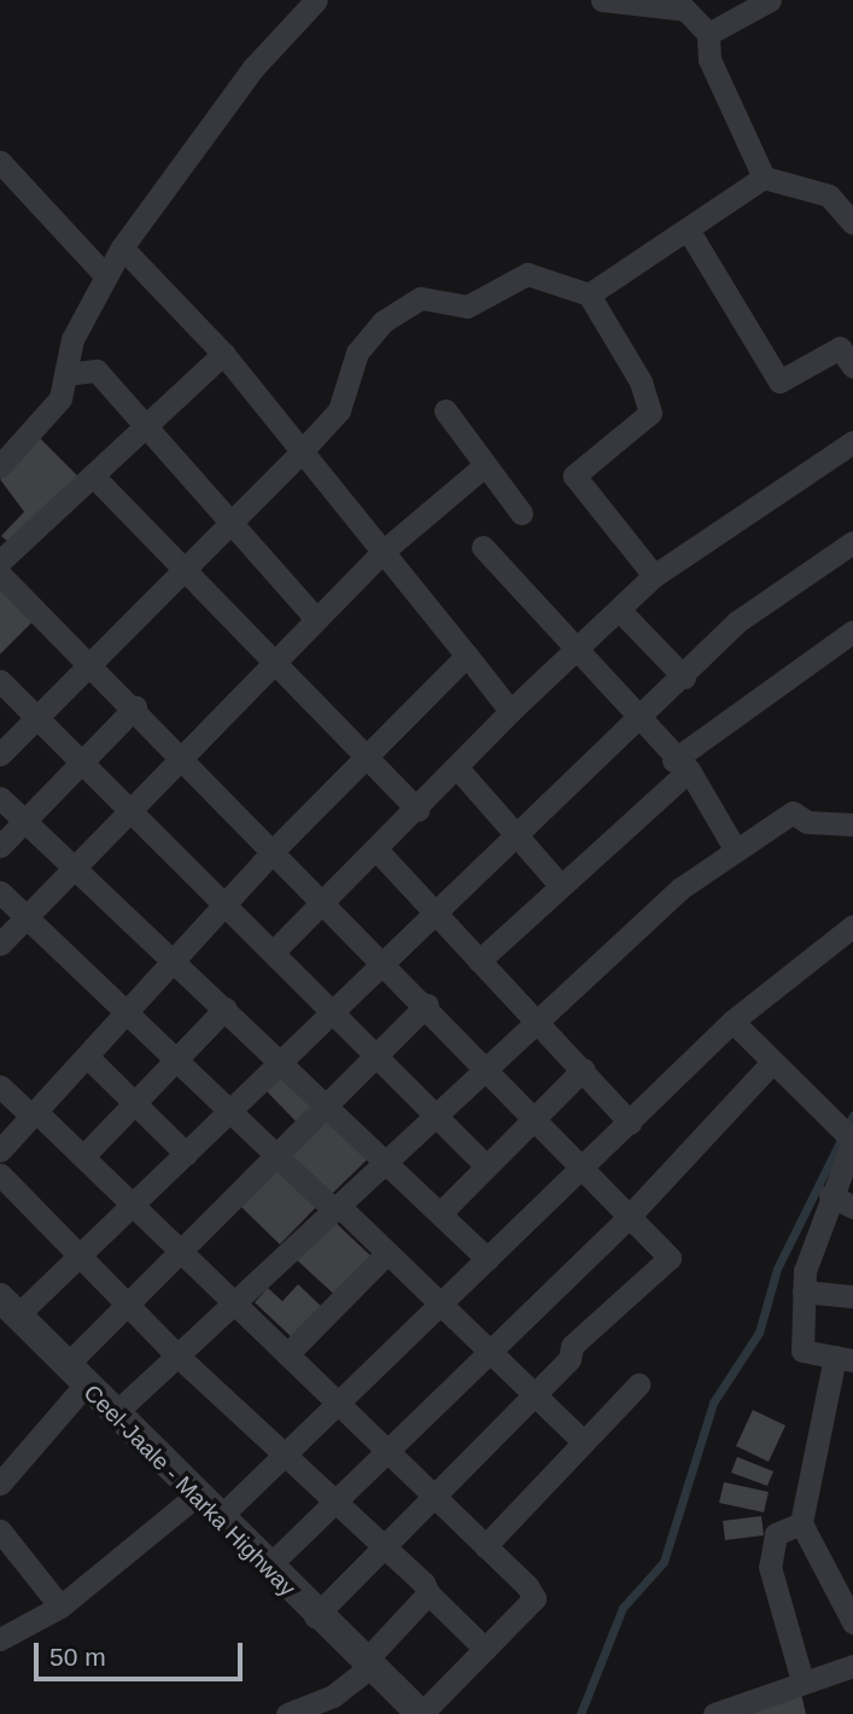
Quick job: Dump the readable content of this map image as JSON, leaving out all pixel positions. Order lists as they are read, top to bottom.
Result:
{
  "streets": {
    "street": ["Ceel-Jaale - Marka Highway"]
  },
  "scale_bar": "50 m"
}
